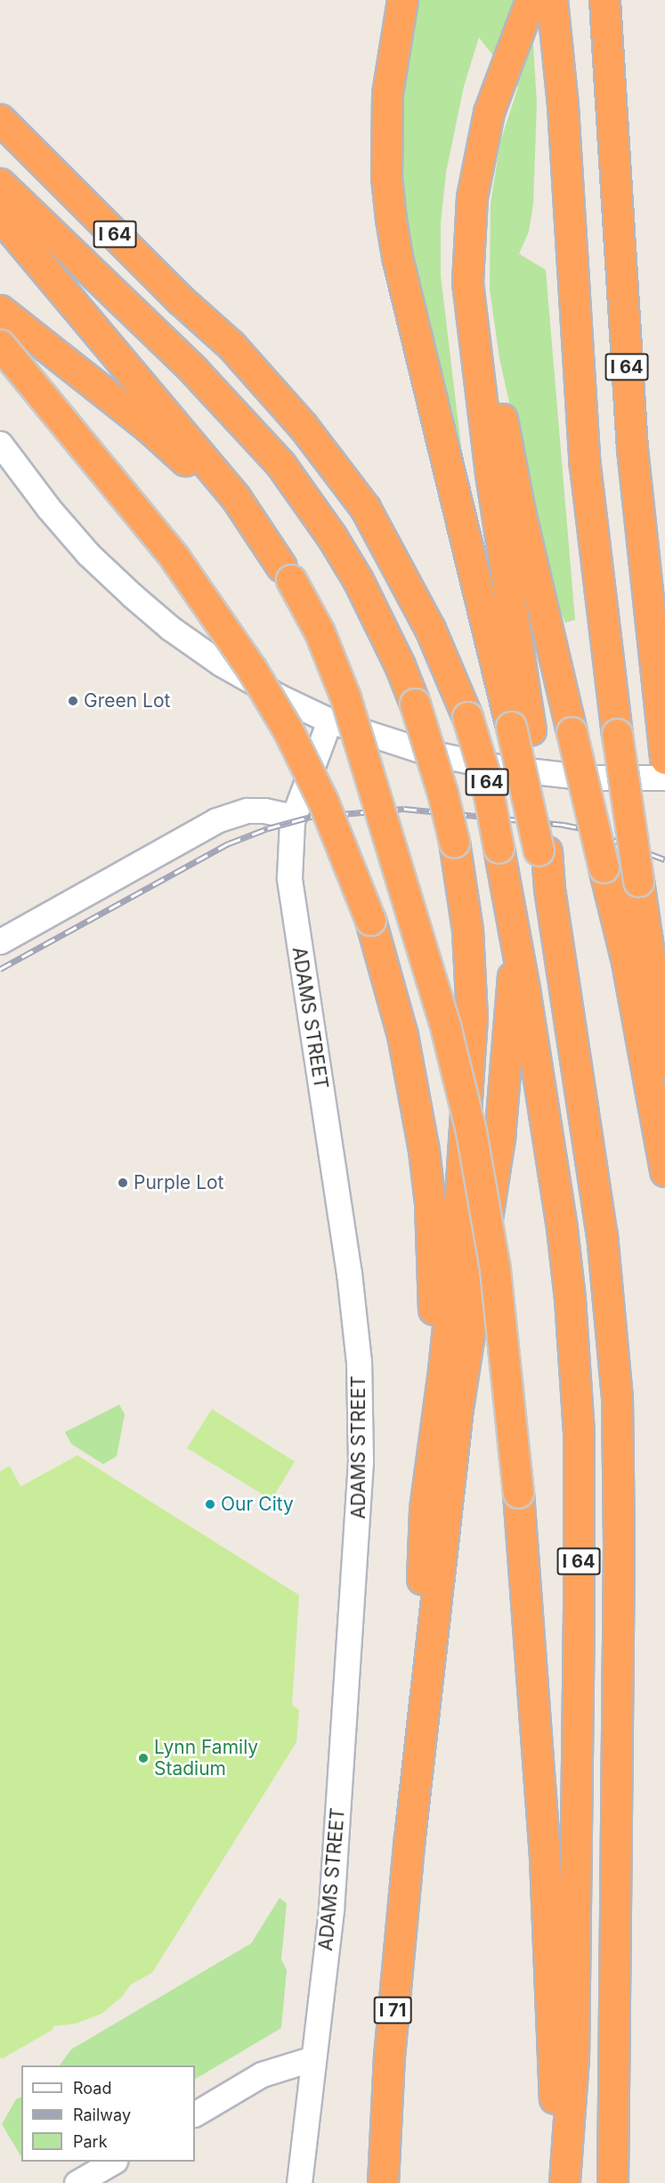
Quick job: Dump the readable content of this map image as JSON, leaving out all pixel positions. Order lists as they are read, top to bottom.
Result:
{
  "streets": {
    "highway": ["I 64", "I 71"],
    "street": ["ADAMS STREET"]
  },
  "places": [
    "Green Lot",
    "Purple Lot",
    "Our City",
    "Lynn Family Stadium"
  ],
  "legend": ["Road", "Railway", "Park"]
}
